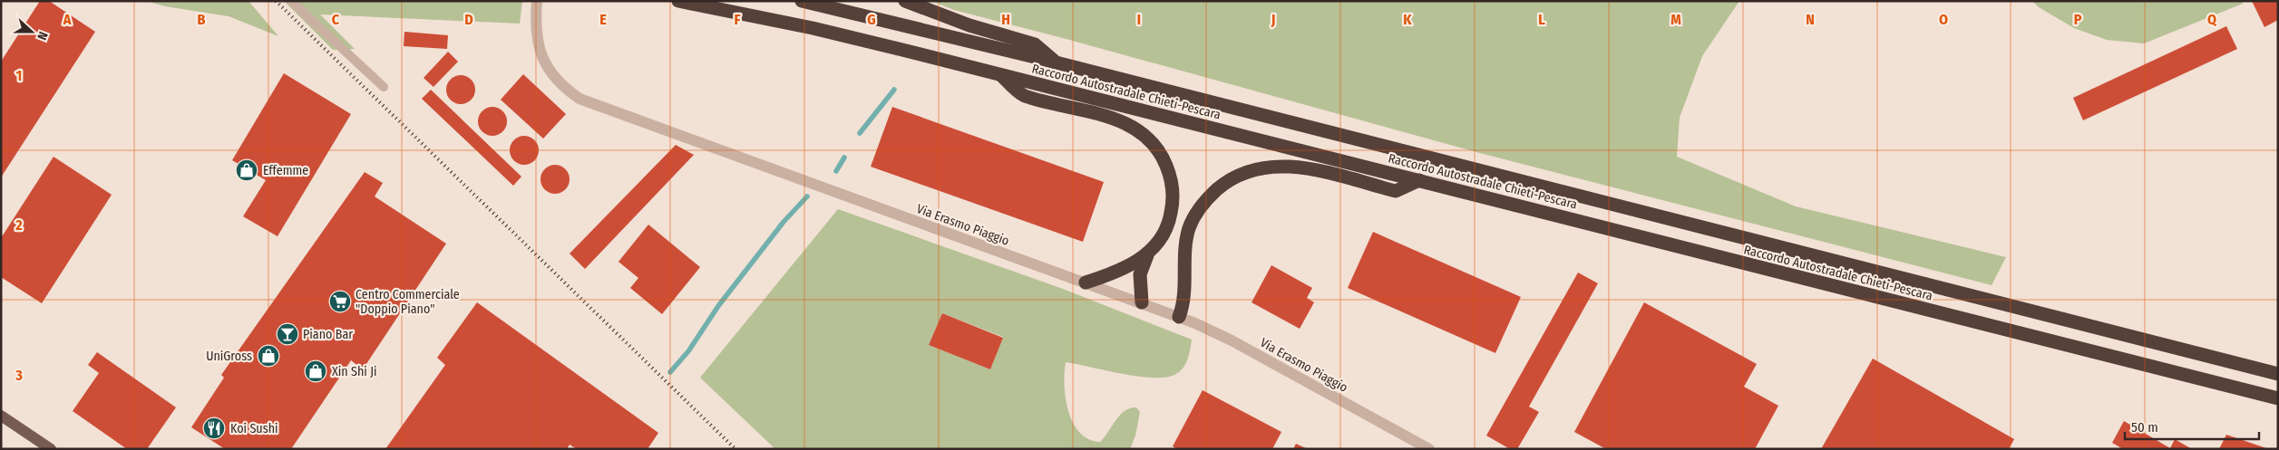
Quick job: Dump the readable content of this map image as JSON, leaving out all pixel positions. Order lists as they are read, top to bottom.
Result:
{
  "streets": {
    "highway": ["Raccordo Autostradale Chieti-Pescara"],
    "street": ["Via Erasmo Piaggio"]
  },
  "places": {
    "shop": ["Effemme", "UniGross", "Xin Shi Ji"],
    "supermarket": ["Centro Commerciale \"Doppio Piano\""],
    "bar": ["Piano Bar"],
    "restaurant": ["Koi Sushi"]
  },
  "scale_bar": "50 m",
  "north": "right",
  "grid": {
    "columns": [
      "A",
      "B",
      "C",
      "D",
      "E",
      "F",
      "G",
      "H",
      "I",
      "J",
      "K",
      "L",
      "M",
      "N",
      "O",
      "P",
      "Q"
    ],
    "rows": ["1", "2", "3"]
  }
}
